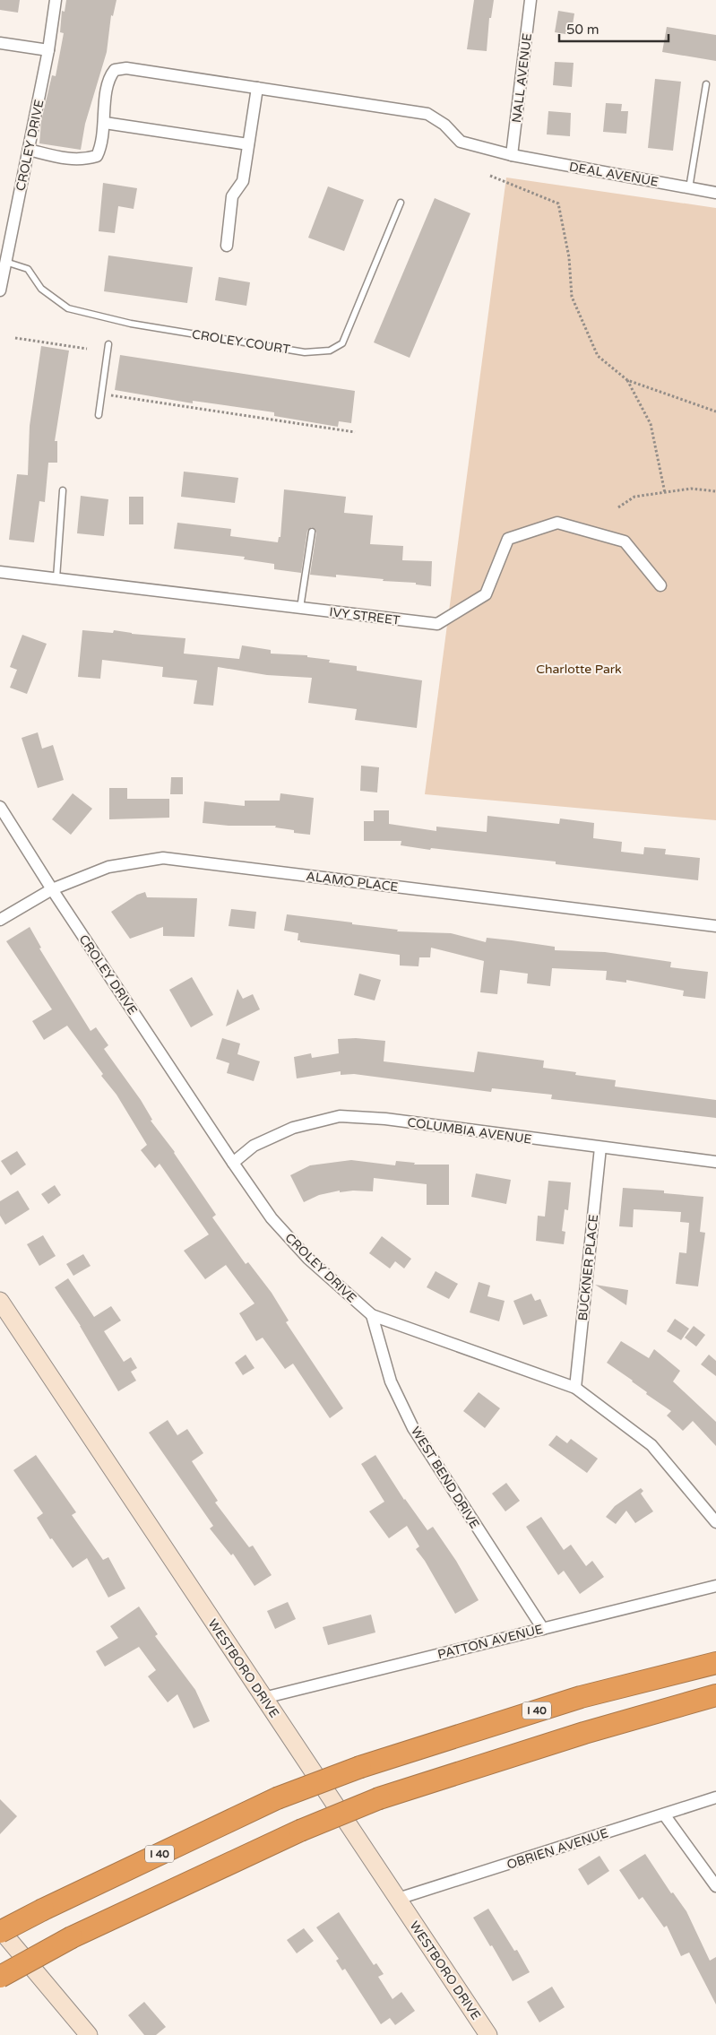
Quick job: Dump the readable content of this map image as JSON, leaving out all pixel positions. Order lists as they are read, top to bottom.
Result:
{
  "streets": {
    "highway": ["I 40"],
    "street": [
      "NALL AVENUE",
      "CROLEY DRIVE",
      "DEAL AVENUE",
      "IVY STREET",
      "ALAMO PLACE",
      "COLUMBIA AVENUE",
      "BUCKNER PLACE",
      "WEST BEND DRIVE",
      "PATTON AVENUE",
      "WESTBORO DRIVE",
      "OBRIEN AVENUE"
    ],
    "lane": ["CROLEY COURT"]
  },
  "crossings": [
    ["NALL AVENUE", "DEAL AVENUE"],
    ["CROLEY DRIVE", "CROLEY COURT"],
    ["CROLEY DRIVE", "ALAMO PLACE"],
    ["CROLEY DRIVE", "COLUMBIA AVENUE"],
    ["CROLEY DRIVE", "BUCKNER PLACE"],
    ["CROLEY DRIVE", "WEST BEND DRIVE"],
    ["COLUMBIA AVENUE", "BUCKNER PLACE"],
    ["WEST BEND DRIVE", "PATTON AVENUE"],
    ["PATTON AVENUE", "WESTBORO DRIVE"],
    ["WESTBORO DRIVE", "OBRIEN AVENUE"]
  ],
  "parks": ["Charlotte Park"],
  "scale_bar": "50 m"
}
